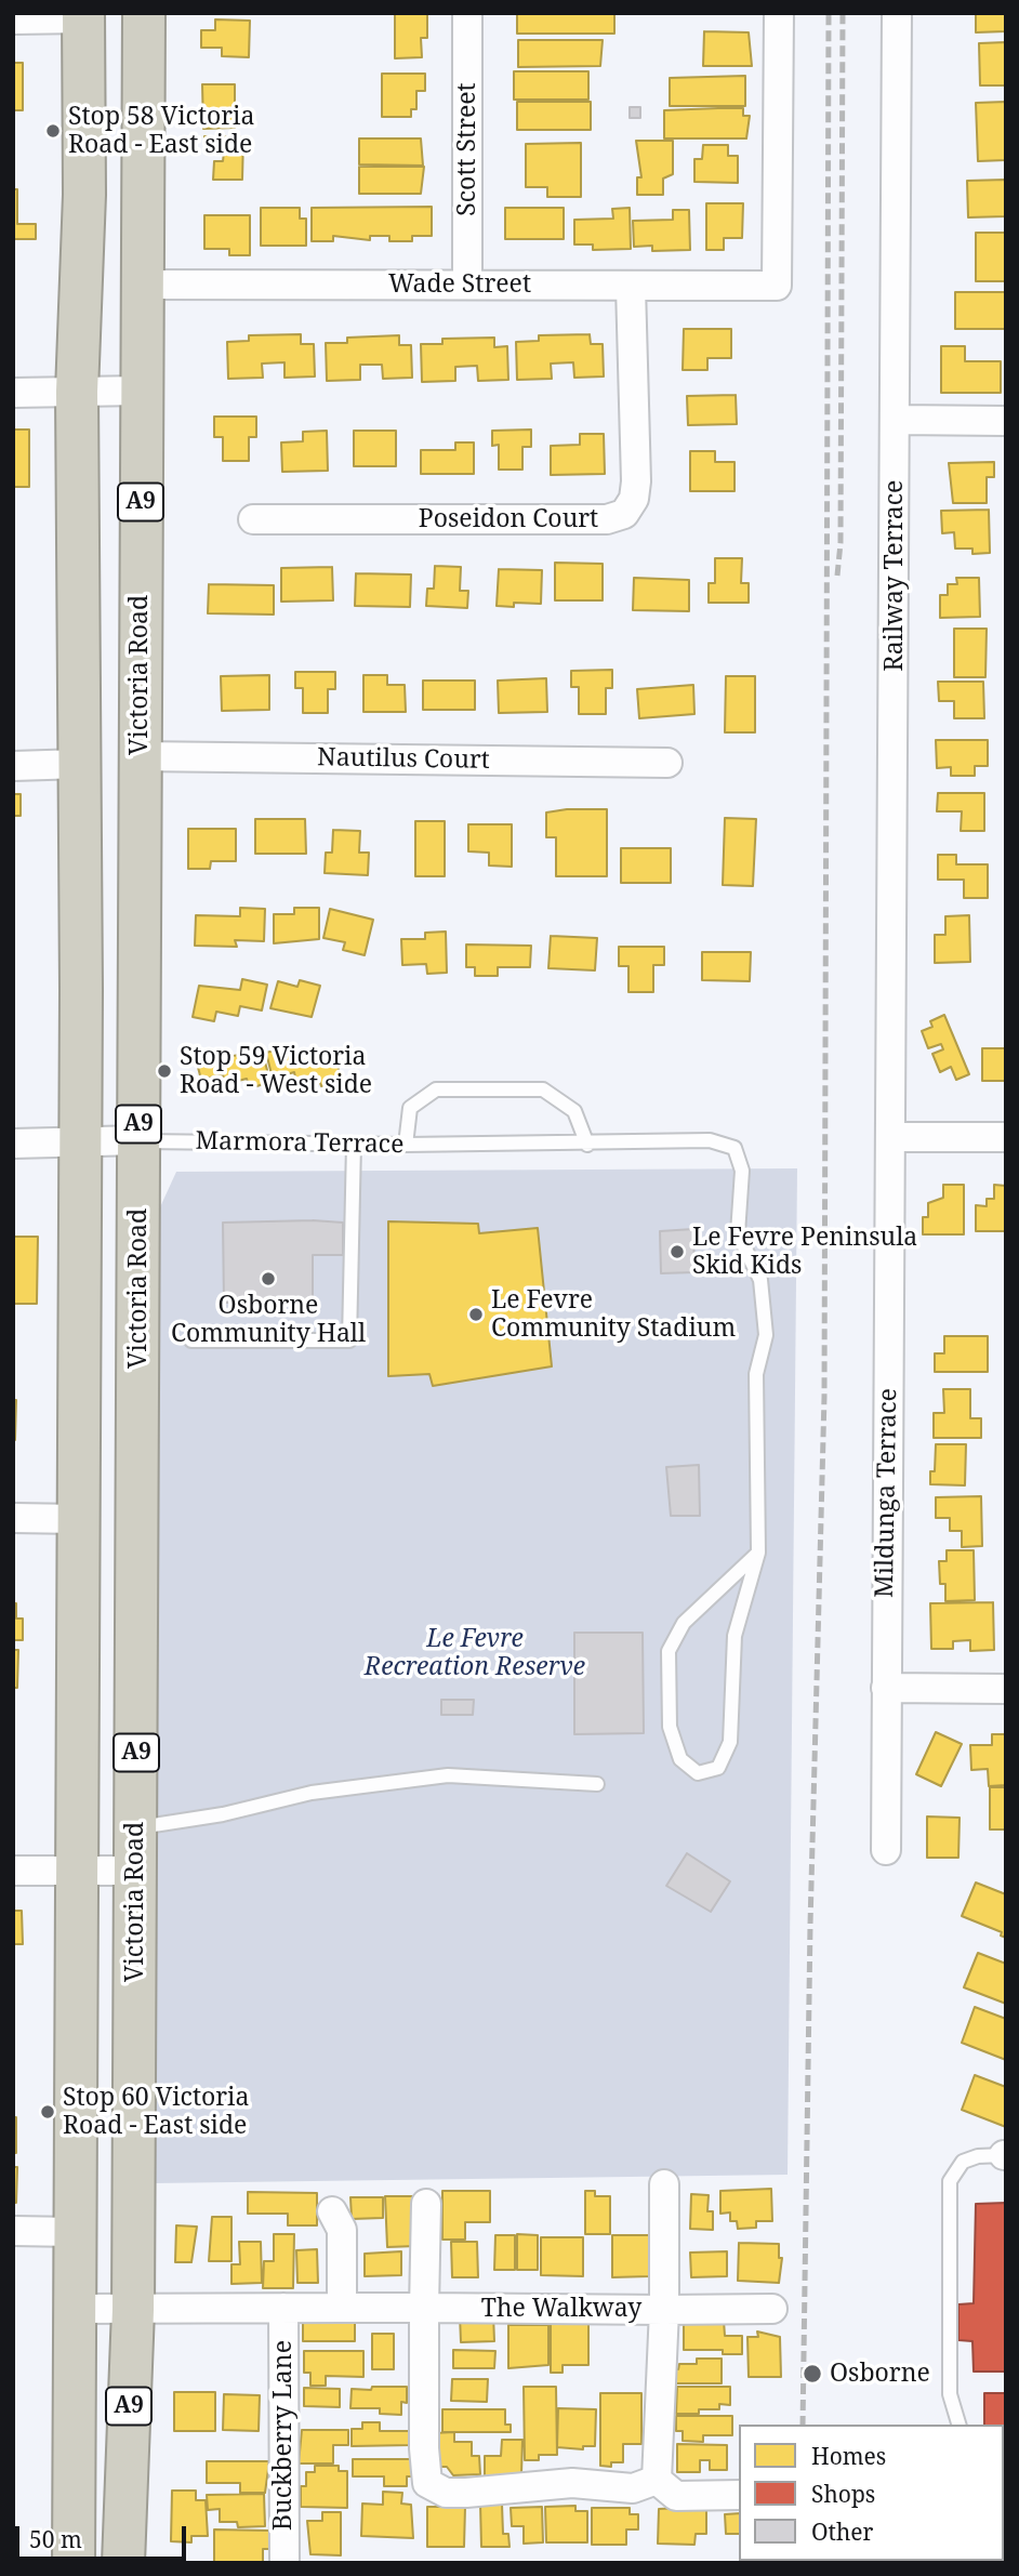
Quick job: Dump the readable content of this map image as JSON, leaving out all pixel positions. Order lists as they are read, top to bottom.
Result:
{
  "streets": {
    "highway": ["A9", "Victoria Road"],
    "street": [
      "Scott Street",
      "Wade Street",
      "Poseidon Court",
      "Railway Terrace",
      "Nautilus Court",
      "Marmora Terrace",
      "Mildunga Terrace",
      "The Walkway",
      "Buckberry Lane"
    ]
  },
  "crossings": [
    ["Scott Street", "Wade Street"],
    ["Wade Street", "Poseidon Court"],
    ["Wade Street", "Victoria Road"],
    ["A9", "Marmora Terrace"],
    ["A9", "The Walkway"],
    ["Railway Terrace", "Mildunga Terrace"],
    ["Victoria Road", "Nautilus Court"],
    ["Victoria Road", "Marmora Terrace"],
    ["Victoria Road", "The Walkway"],
    ["The Walkway", "Buckberry Lane"]
  ],
  "parks": ["Le Fevre Recreation Reserve"],
  "places": [
    "Stop 58 Victoria Road - East side",
    "Stop 59 Victoria Road - West side",
    "Le Fevre Peninsula Skid Kids",
    "Osborne Community Hall",
    "Le Fevre Community Stadium",
    "Stop 60 Victoria Road - East side",
    "Osborne"
  ],
  "legend": ["Homes", "Shops", "Other"],
  "scale_bar": "50 m"
}
